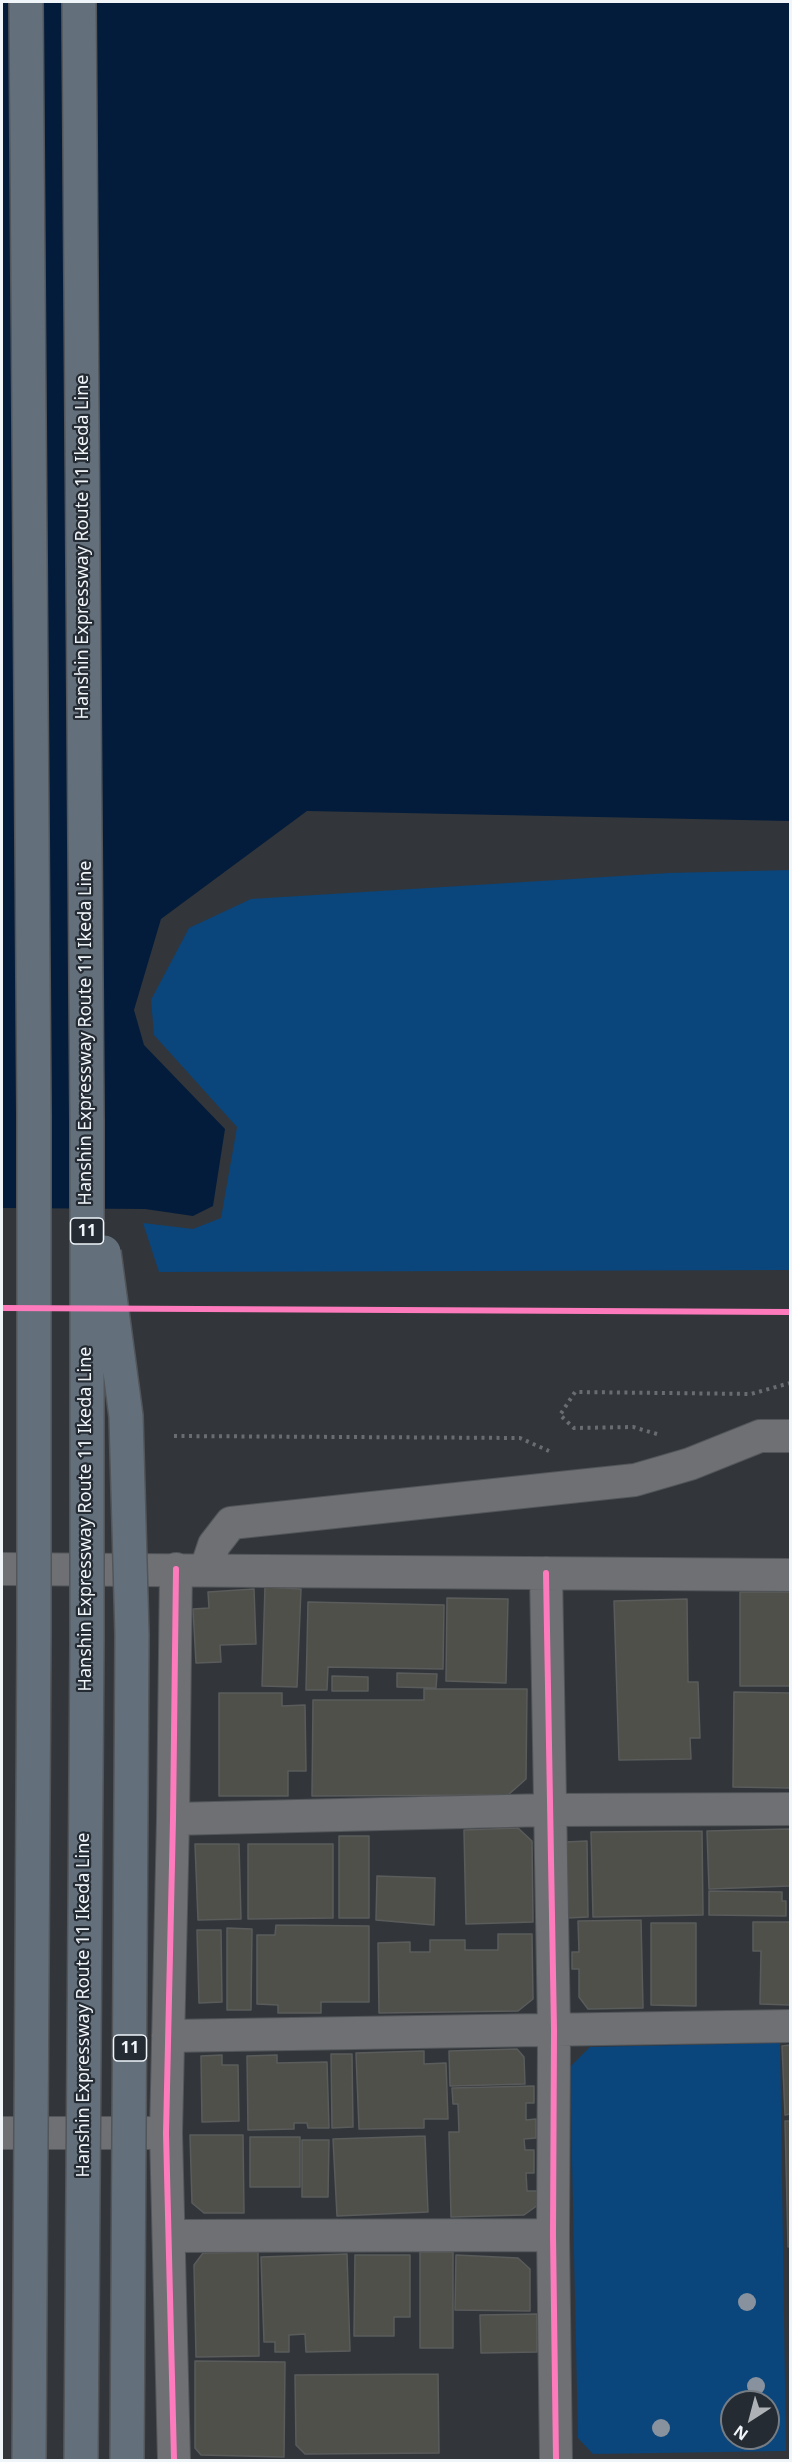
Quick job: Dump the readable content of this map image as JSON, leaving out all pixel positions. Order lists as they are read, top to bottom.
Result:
{
  "streets": {
    "highway": ["Hanshin Expressway Route 11 Ikeda Line", "11"]
  },
  "crossings": [
    ["Hanshin Expressway Route 11 Ikeda Line", "11"]
  ],
  "north": "bottom left"
}
